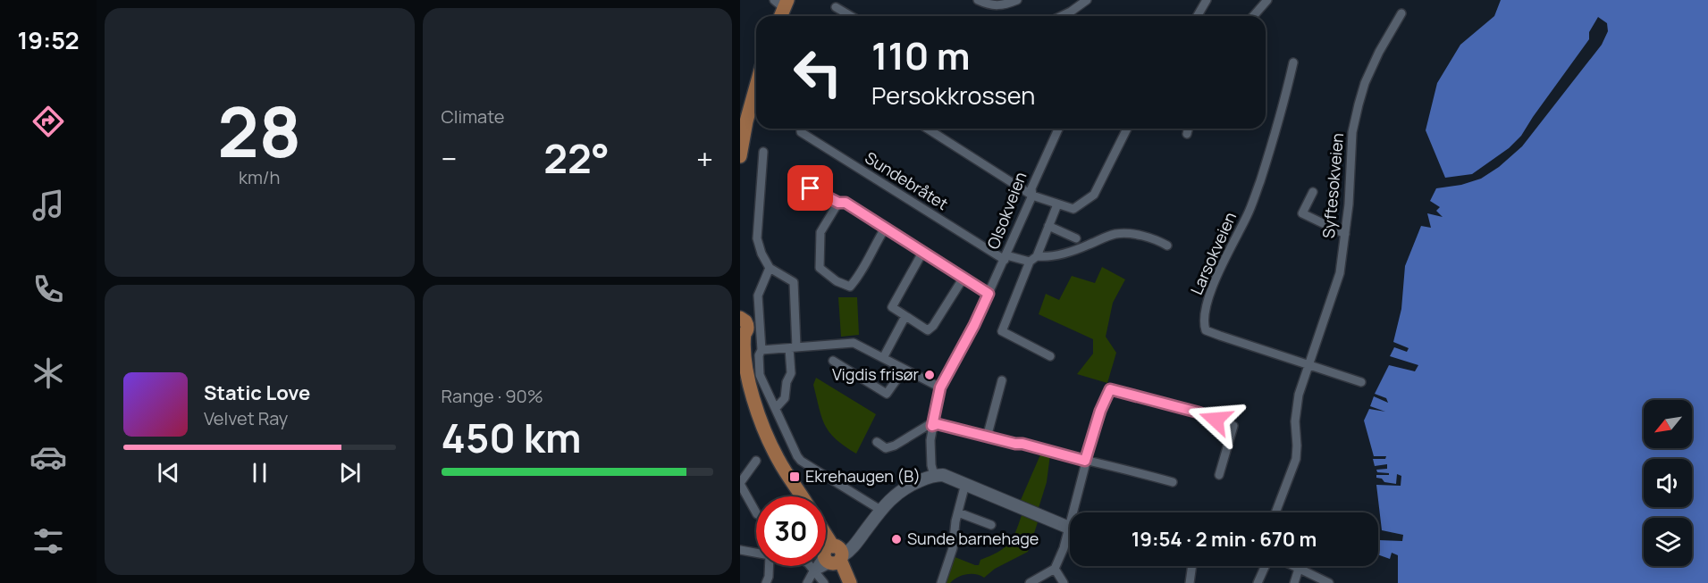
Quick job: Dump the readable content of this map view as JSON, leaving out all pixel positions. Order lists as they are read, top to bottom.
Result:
{
  "streets": {
    "street": [
      "Sundebråtet",
      "Syftesokveien",
      "Olsokveien",
      "Larsokveien"
    ]
  },
  "crossings": [
    ["Sundebråtet", "Olsokveien"],
    ["Syftesokveien", "Larsokveien"]
  ],
  "places": {
    "other": ["Vigdis frisør", "Sunde barnehage"],
    "transit": ["Ekrehaugen (B)"]
  },
  "north": "bottom left",
  "page": {
    "tabs": "19:52",
    "tile": [
      ["28", "km/h"],
      "Climate",
      ["Range · 90%", "450 km"]
    ],
    "turn": ["110 m", "Persokkrossen"],
    "heat": ["−", "22°", "+"],
    "song": ["Static Love", "Velvet Ray"],
    "limit": "30",
    "trip": "19:54 · 2 min · 670 m"
  }
}
